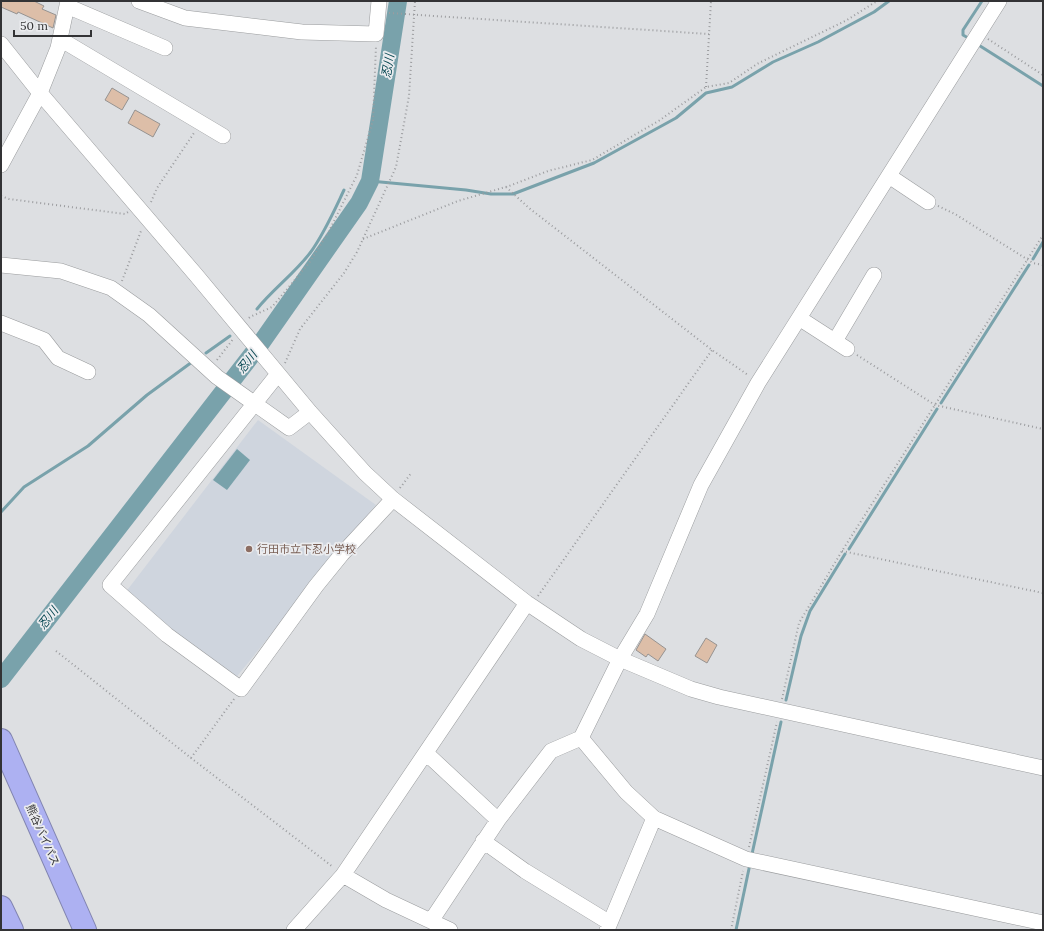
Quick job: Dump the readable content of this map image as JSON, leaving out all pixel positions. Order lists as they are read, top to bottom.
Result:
{
  "streets": {
    "highway": ["熊谷バイパス"]
  },
  "water": ["忍川"],
  "places": ["行田市立下忍小学校"],
  "scale_bar": "50 m"
}
